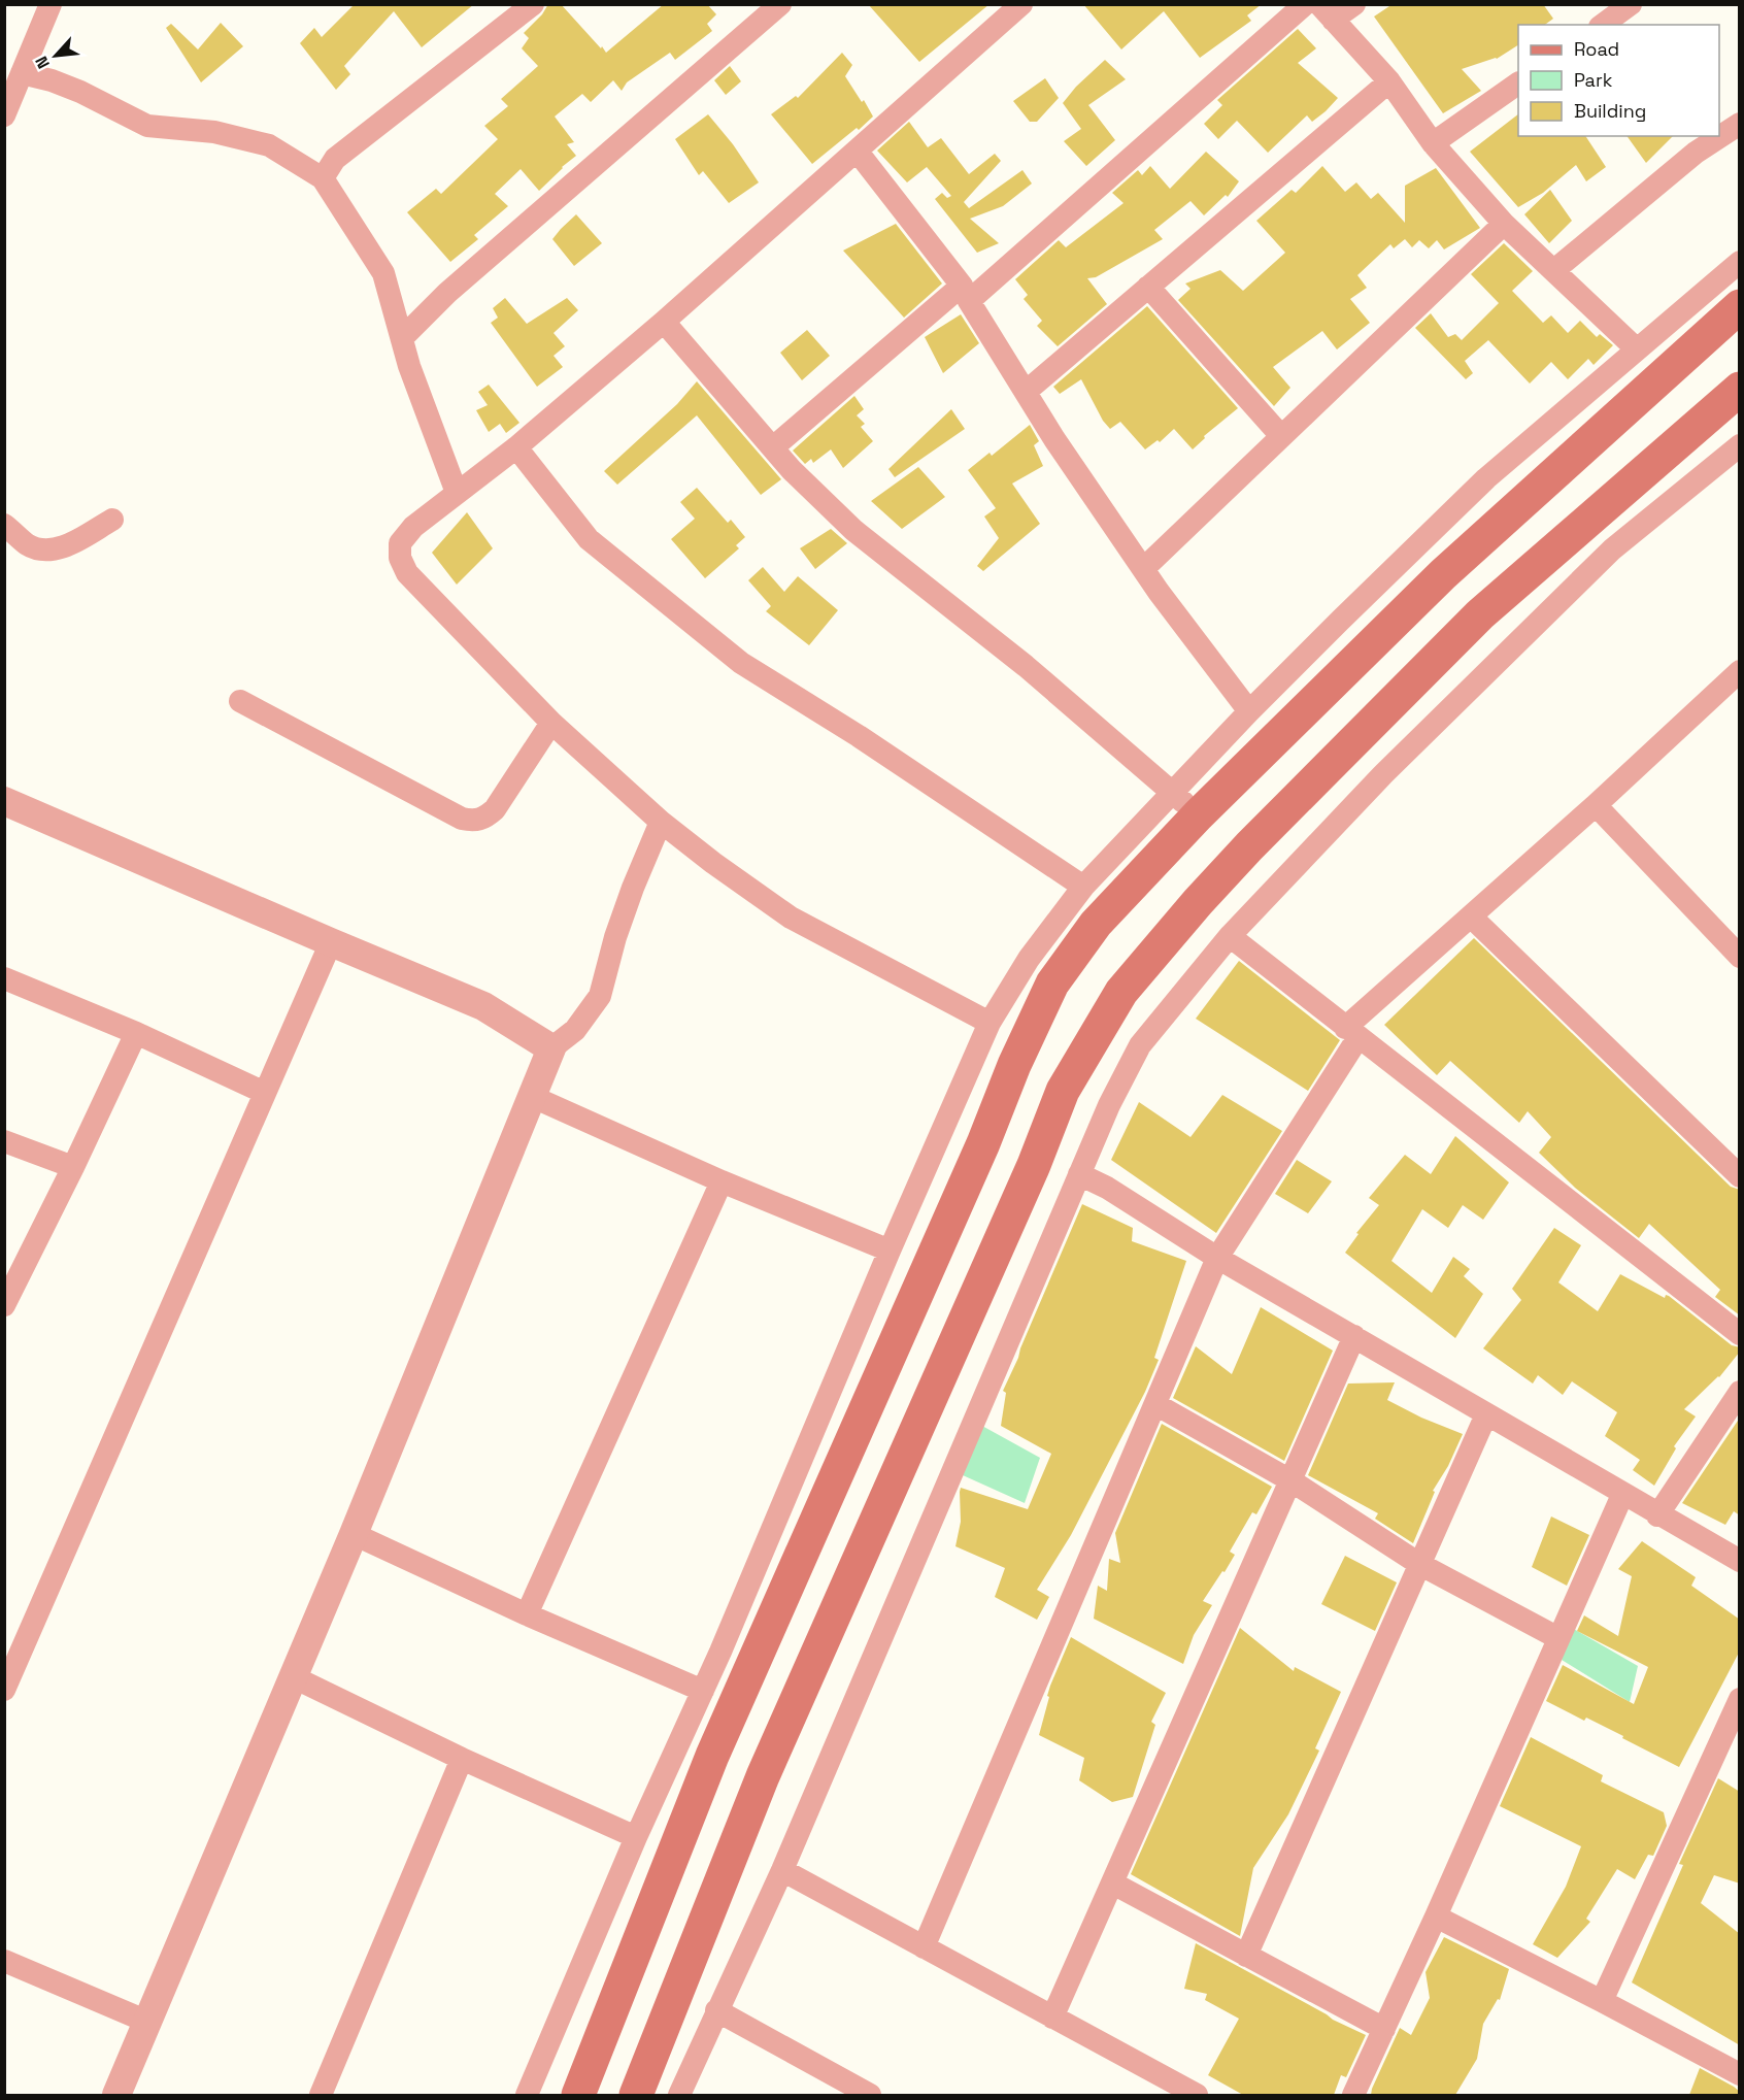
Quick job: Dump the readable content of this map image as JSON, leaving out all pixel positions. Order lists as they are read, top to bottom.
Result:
{
  "legend": ["Road", "Park", "Building"],
  "north": "bottom left"
}
